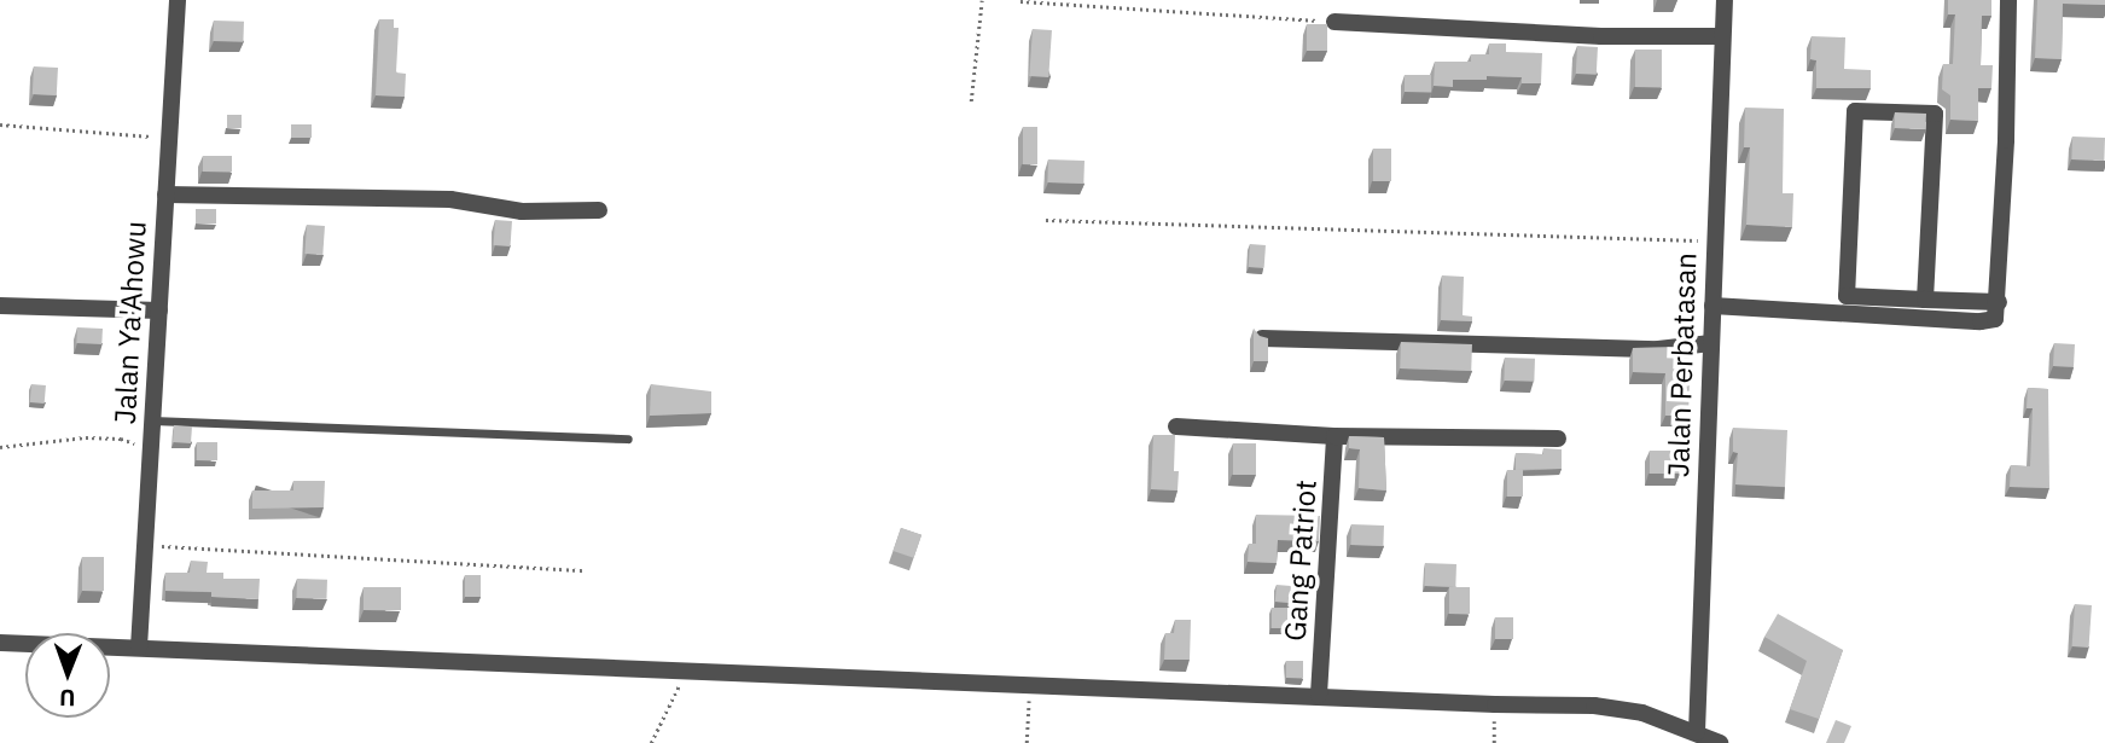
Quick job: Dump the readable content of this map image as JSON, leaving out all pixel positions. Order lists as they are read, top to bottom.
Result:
{
  "streets": {
    "street": ["Jalan Ya'Ahowu", "Jalan Perbatasan", "Gang Patriot"]
  },
  "north": "bottom"
}
